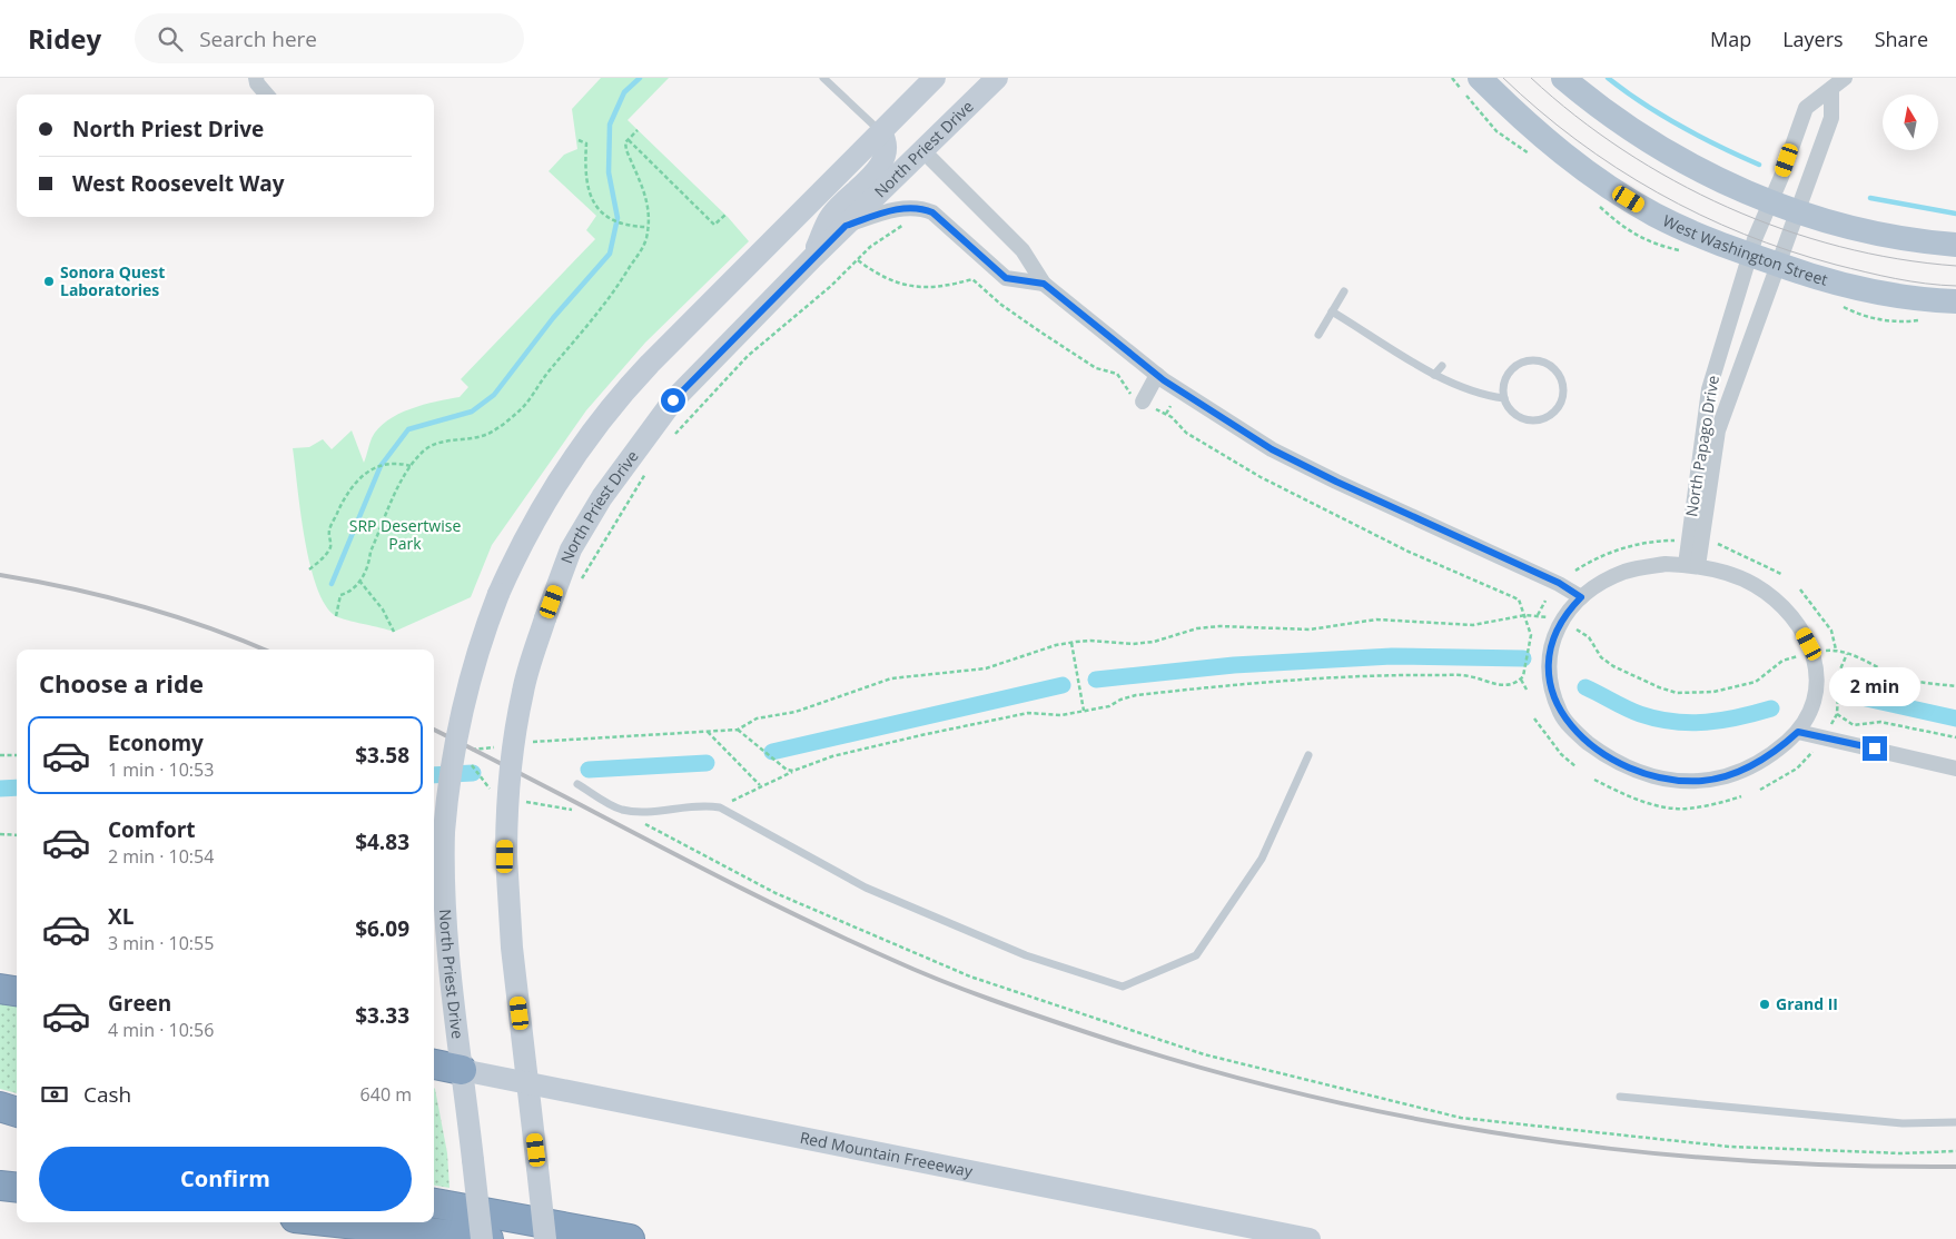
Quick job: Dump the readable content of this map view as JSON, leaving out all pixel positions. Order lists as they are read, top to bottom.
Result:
{
  "streets": {
    "main road": ["North Priest Drive", "West Washington Street", "Red Mountain Freeeway"],
    "street": ["North Papago Drive"]
  },
  "crossings": [
    ["North Priest Drive", "Red Mountain Freeeway"],
    ["West Washington Street", "North Papago Drive"]
  ],
  "parks": ["SRP Desertwise Park"],
  "places": ["Sonora Quest Laboratories", "Grand II"],
  "north": "top",
  "page": {
    "header": "Ridey",
    "search": "Search here",
    "nav": ["Map", "Layers", "Share"],
    "banner": ["North Priest Drive", "West Roosevelt Way"],
    "heading": "Choose a ride",
    "bubble": "2 min",
    "list": [
      {
        "name": "Economy",
        "note": "1 min · 10:53",
        "value": "$3.58"
      },
      {
        "name": "Comfort",
        "note": "2 min · 10:54",
        "value": "$4.83"
      },
      {
        "name": "XL",
        "note": "3 min · 10:55",
        "value": "$6.09"
      },
      {
        "name": "Green",
        "note": "4 min · 10:56",
        "value": "$3.33"
      }
    ],
    "pay": ["Cash", "640 m"],
    "buttons": "Confirm"
  }
}
